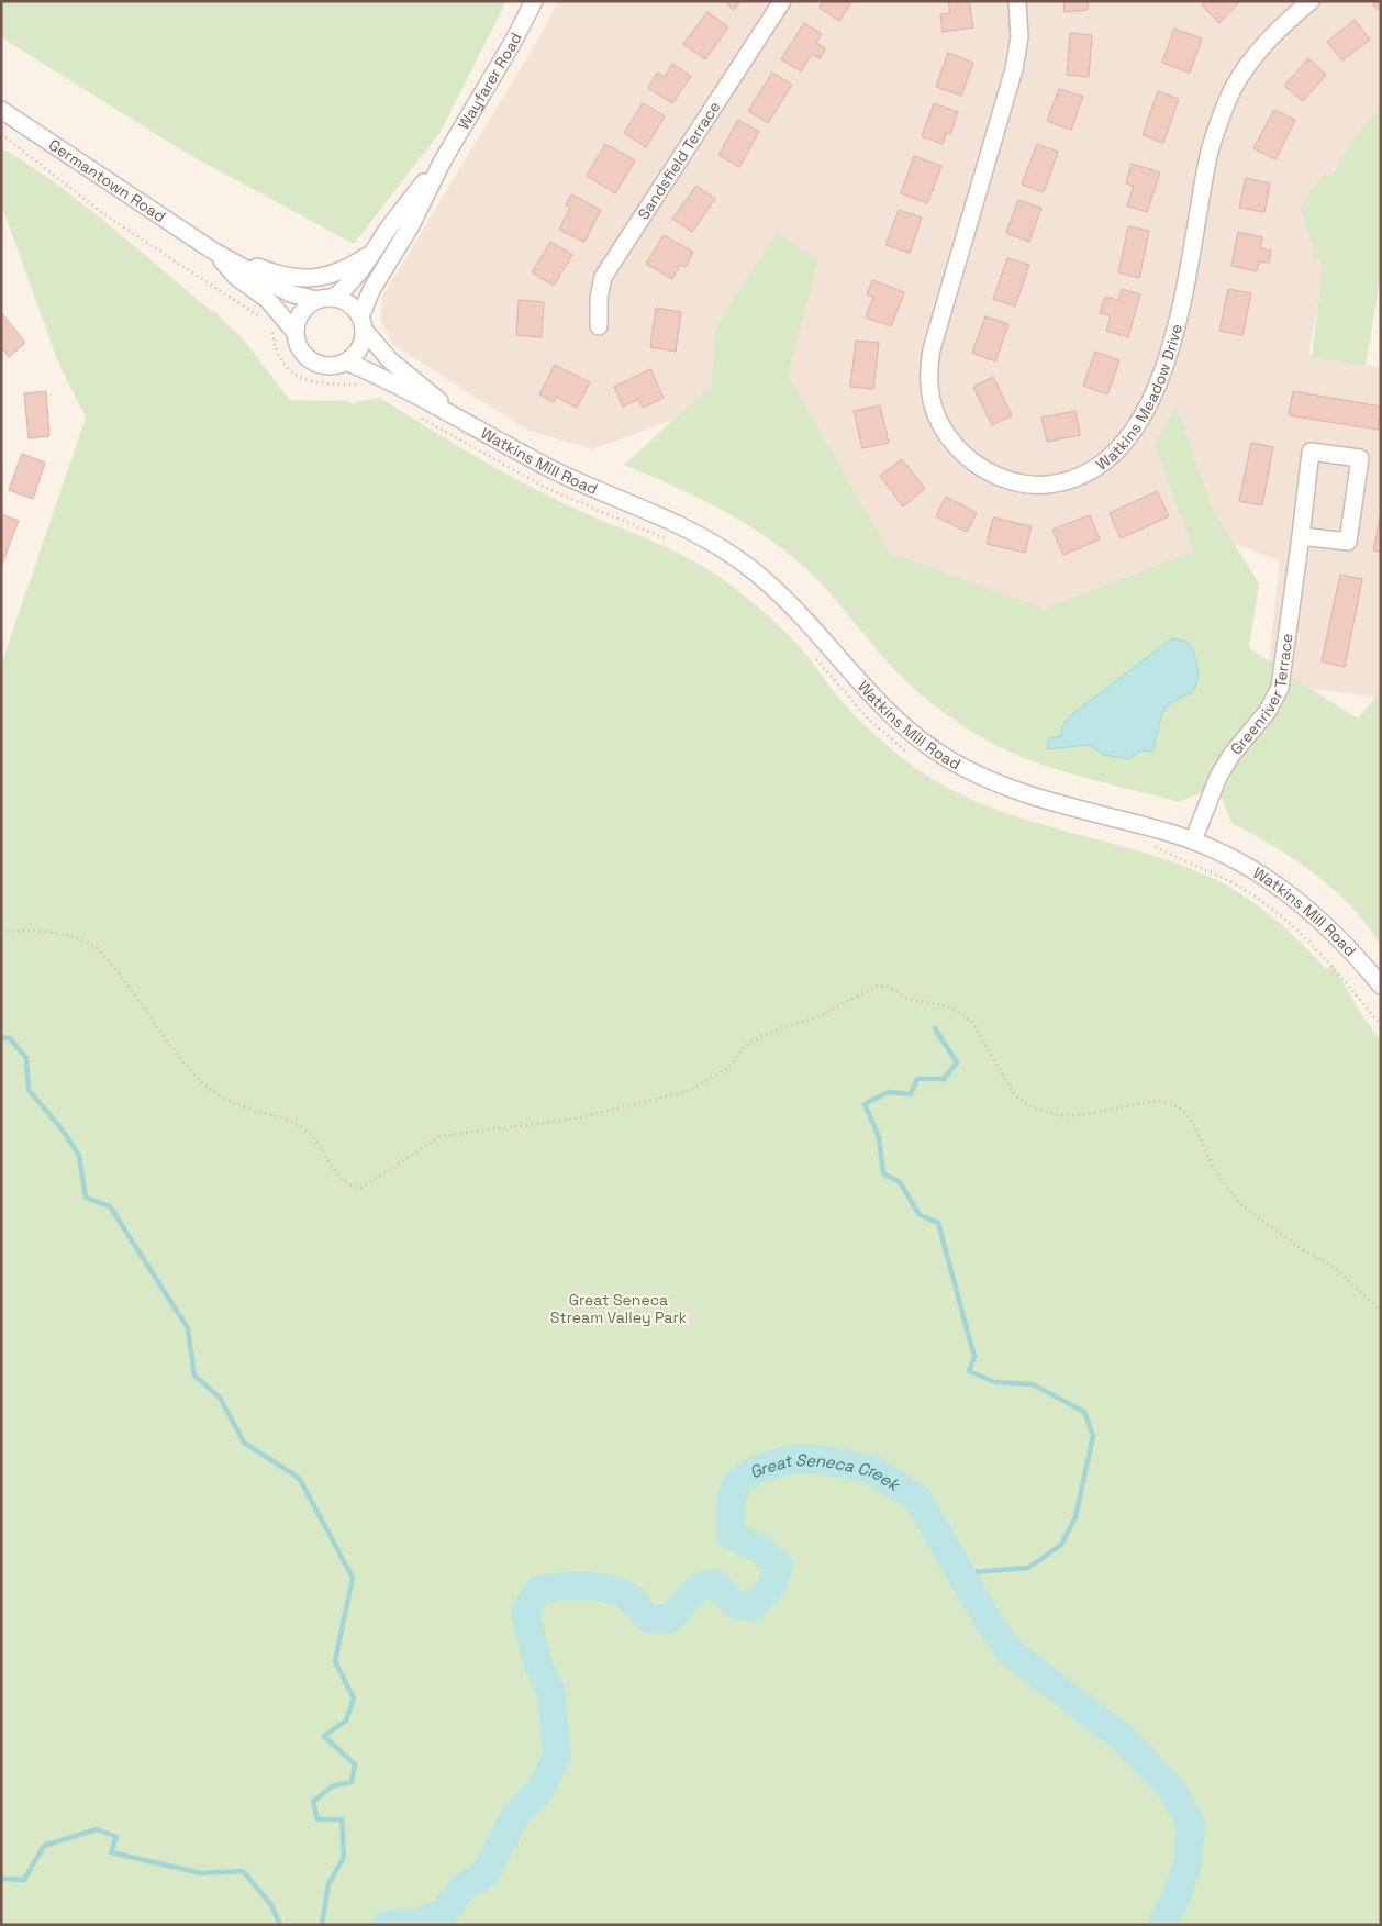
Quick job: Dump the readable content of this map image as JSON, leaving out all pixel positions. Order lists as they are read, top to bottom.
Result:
{
  "streets": {
    "street": [
      "Wayfarer Road",
      "Sandsfield Terrace",
      "Germantown Road",
      "Watkins Meadow Drive",
      "Watkins Mill Road",
      "Greenriver Terrace"
    ]
  },
  "crossings": [
    ["Wayfarer Road", "Germantown Road"],
    ["Wayfarer Road", "Watkins Mill Road"],
    ["Germantown Road", "Watkins Mill Road"],
    ["Watkins Mill Road", "Greenriver Terrace"]
  ],
  "water": ["Great Seneca Creek"],
  "parks": ["Great Seneca Stream Valley Park"]
}
